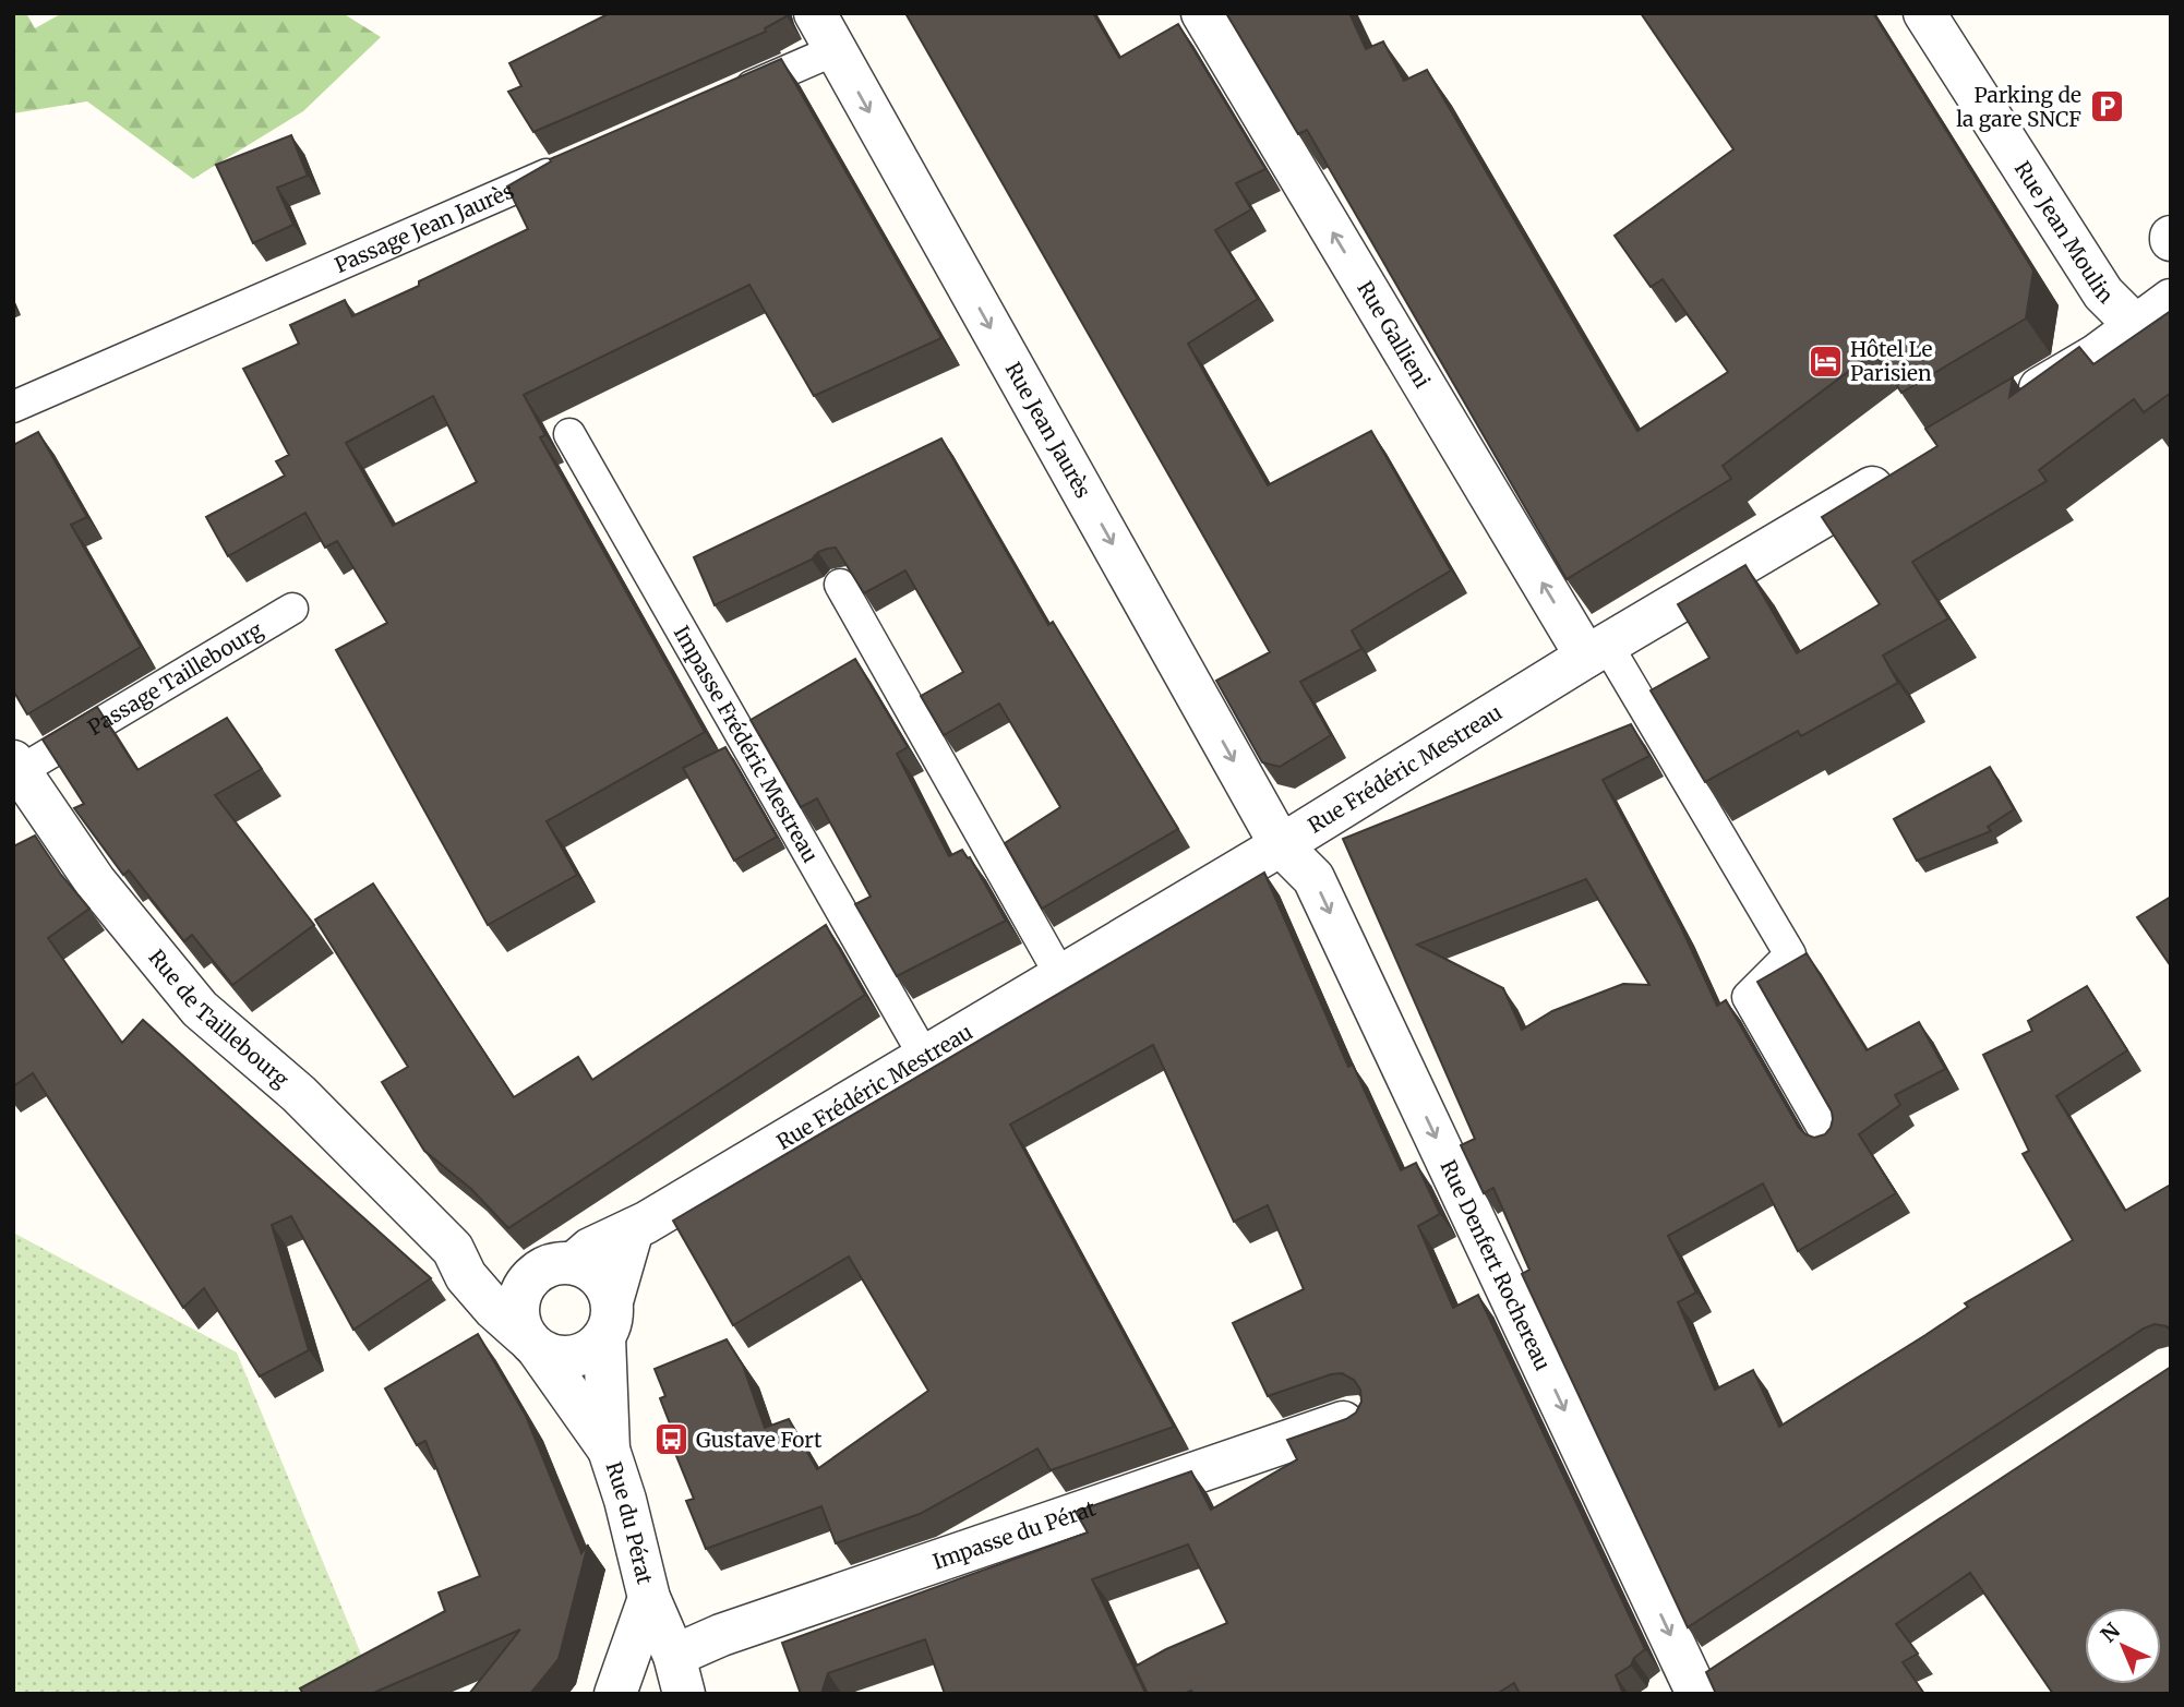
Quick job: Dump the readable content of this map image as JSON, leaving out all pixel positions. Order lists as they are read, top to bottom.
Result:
{
  "streets": {
    "street": [
      "Rue Jean Moulin",
      "Rue Gallieni",
      "Rue Jean Jaurès",
      "Rue Frédéric Mestreau",
      "Rue de Taillebourg",
      "Rue Denfert Rochereau",
      "Rue du Pérat",
      "Impasse du Pérat"
    ],
    "lane": ["Passage Jean Jaurès", "Passage Taillebourg", "Impasse Frédéric Mestreau"]
  },
  "crossings": [
    ["Rue Gallieni", "Rue Frédéric Mestreau"],
    ["Rue Jean Jaurès", "Rue Frédéric Mestreau"],
    ["Rue Jean Jaurès", "Rue Denfert Rochereau"],
    ["Passage Taillebourg", "Rue de Taillebourg"],
    ["Impasse Frédéric Mestreau", "Rue Frédéric Mestreau"],
    ["Rue Frédéric Mestreau", "Rue de Taillebourg"],
    ["Rue Frédéric Mestreau", "Rue Denfert Rochereau"],
    ["Rue Frédéric Mestreau", "Rue du Pérat"],
    ["Rue de Taillebourg", "Rue du Pérat"],
    ["Rue du Pérat", "Impasse du Pérat"]
  ],
  "one_way": ["Rue Gallieni", "Rue Jean Jaurès", "Rue Denfert Rochereau"],
  "places": {
    "parking": ["Parking de la gare SNCF"],
    "hotel": ["Hôtel Le Parisien"],
    "bus stop": ["Gustave Fort"]
  },
  "north": "top left"
}
